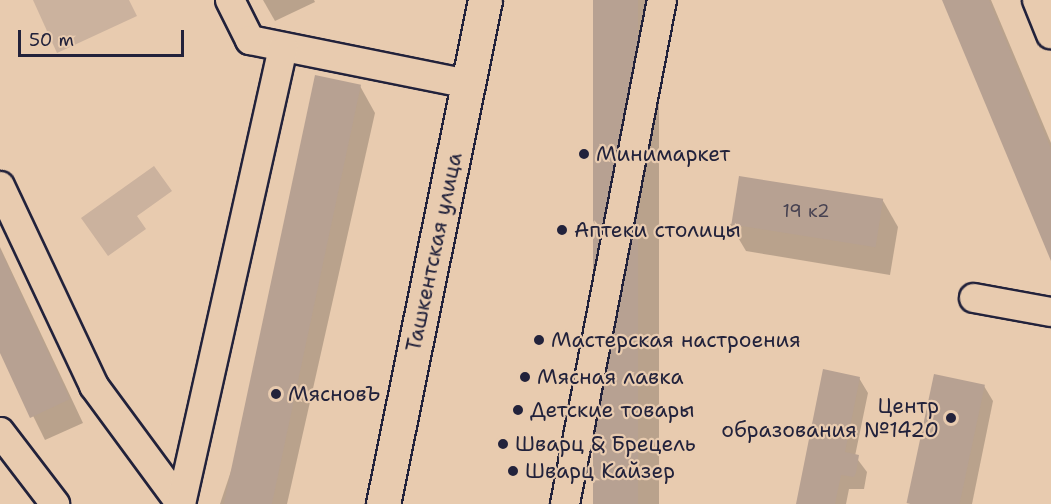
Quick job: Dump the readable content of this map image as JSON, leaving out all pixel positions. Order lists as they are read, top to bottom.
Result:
{
  "streets": {
    "main road": ["Ташкентская улица"]
  },
  "places": [
    "Минимаркет",
    "Аптеки столицы",
    "Мастерская настроения",
    "Мясная лавка",
    "МясновЪ",
    "Детские товары",
    "Центр образования №1420",
    "Шварц & Брецель",
    "Шварц Кайзер"
  ],
  "house_numbers": ["19 к2"],
  "scale_bar": "50 m"
}
